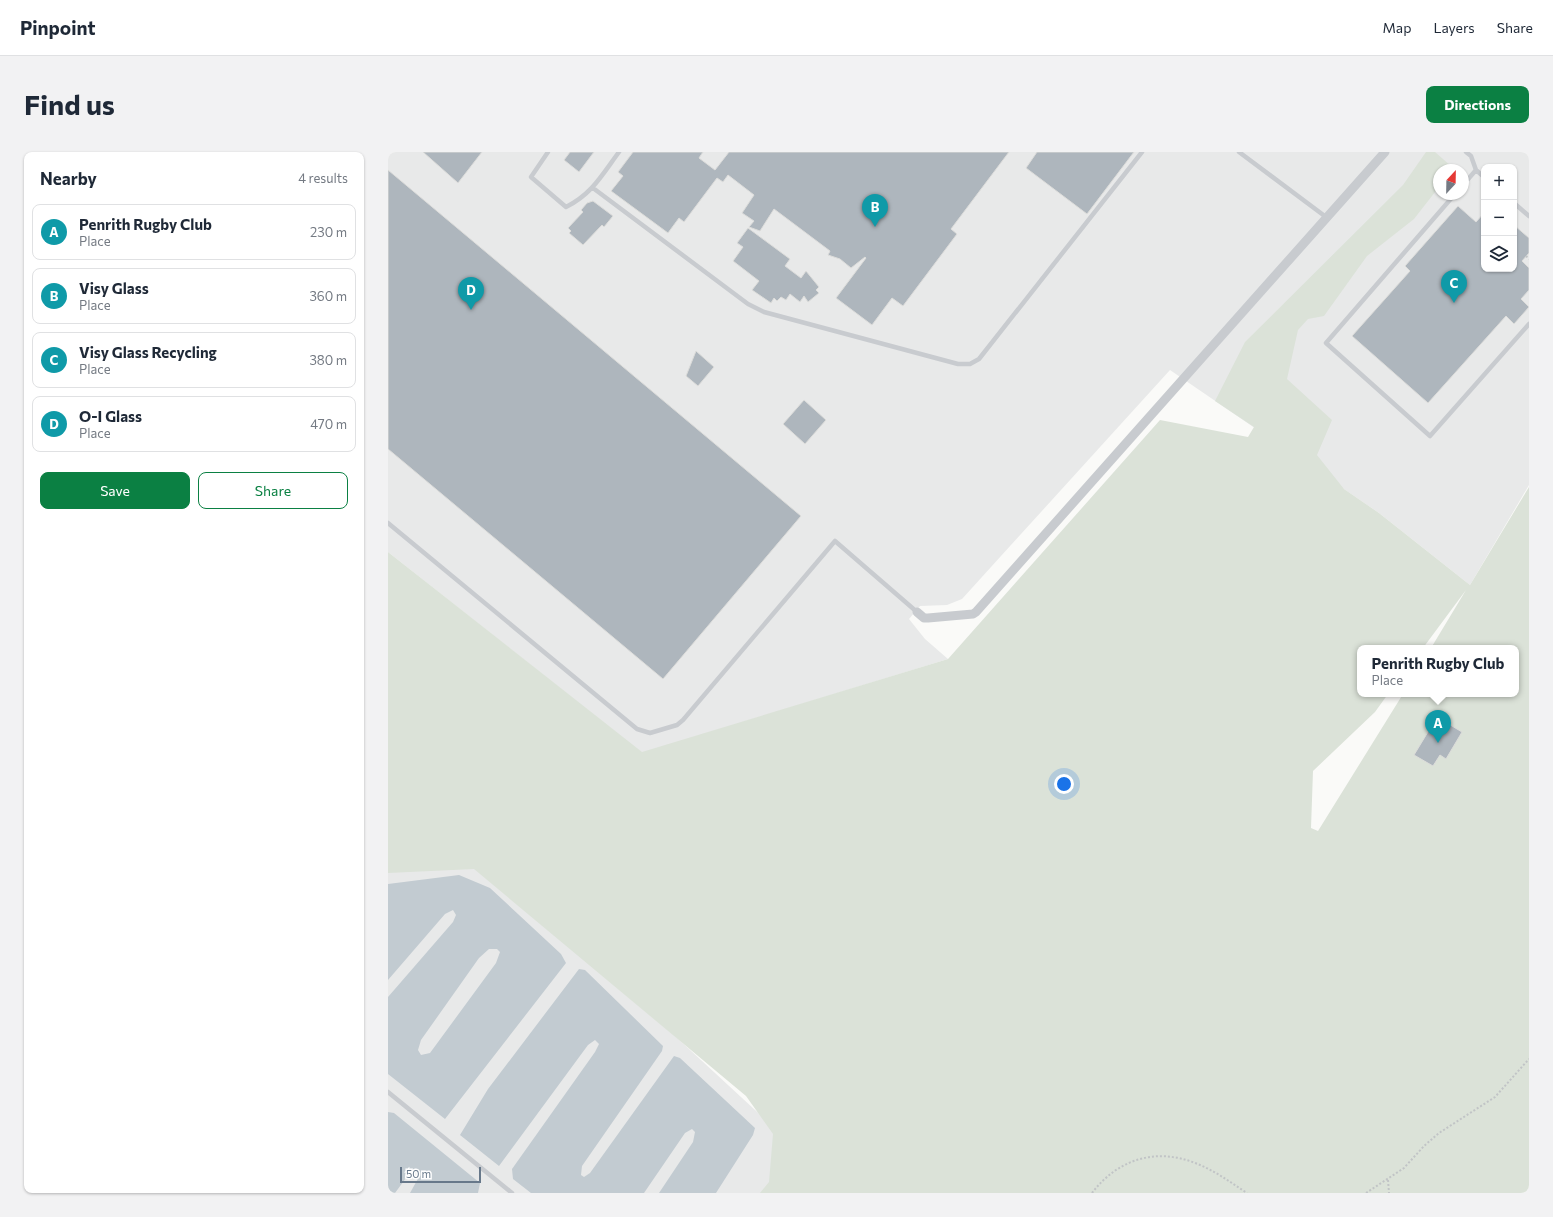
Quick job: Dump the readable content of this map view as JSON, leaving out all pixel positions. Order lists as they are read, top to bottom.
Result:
{
  "scale_bar": "50 m",
  "north": "top",
  "page": {
    "header": "Pinpoint",
    "nav": ["Map", "Layers", "Share"],
    "buttons": [
      "Directions",
      ["Save", "Share"]
    ],
    "title": "Find us",
    "heading": ["Nearby", "4 results"],
    "map_buttons": ["+", "−"],
    "pins": [
      "B",
      "C",
      "D",
      "A"
    ],
    "list": [
      {
        "mark": "A",
        "name": "Penrith Rugby Club",
        "note": "Place",
        "value": "230 m"
      },
      {
        "mark": "B",
        "name": "Visy Glass",
        "note": "Place",
        "value": "360 m"
      },
      {
        "mark": "C",
        "name": "Visy Glass Recycling",
        "note": "Place",
        "value": "380 m"
      },
      {
        "mark": "D",
        "name": "O-I Glass",
        "note": "Place",
        "value": "470 m"
      }
    ],
    "popup": ["Penrith Rugby Club", "Place"],
    "scale": "50 m"
  }
}
